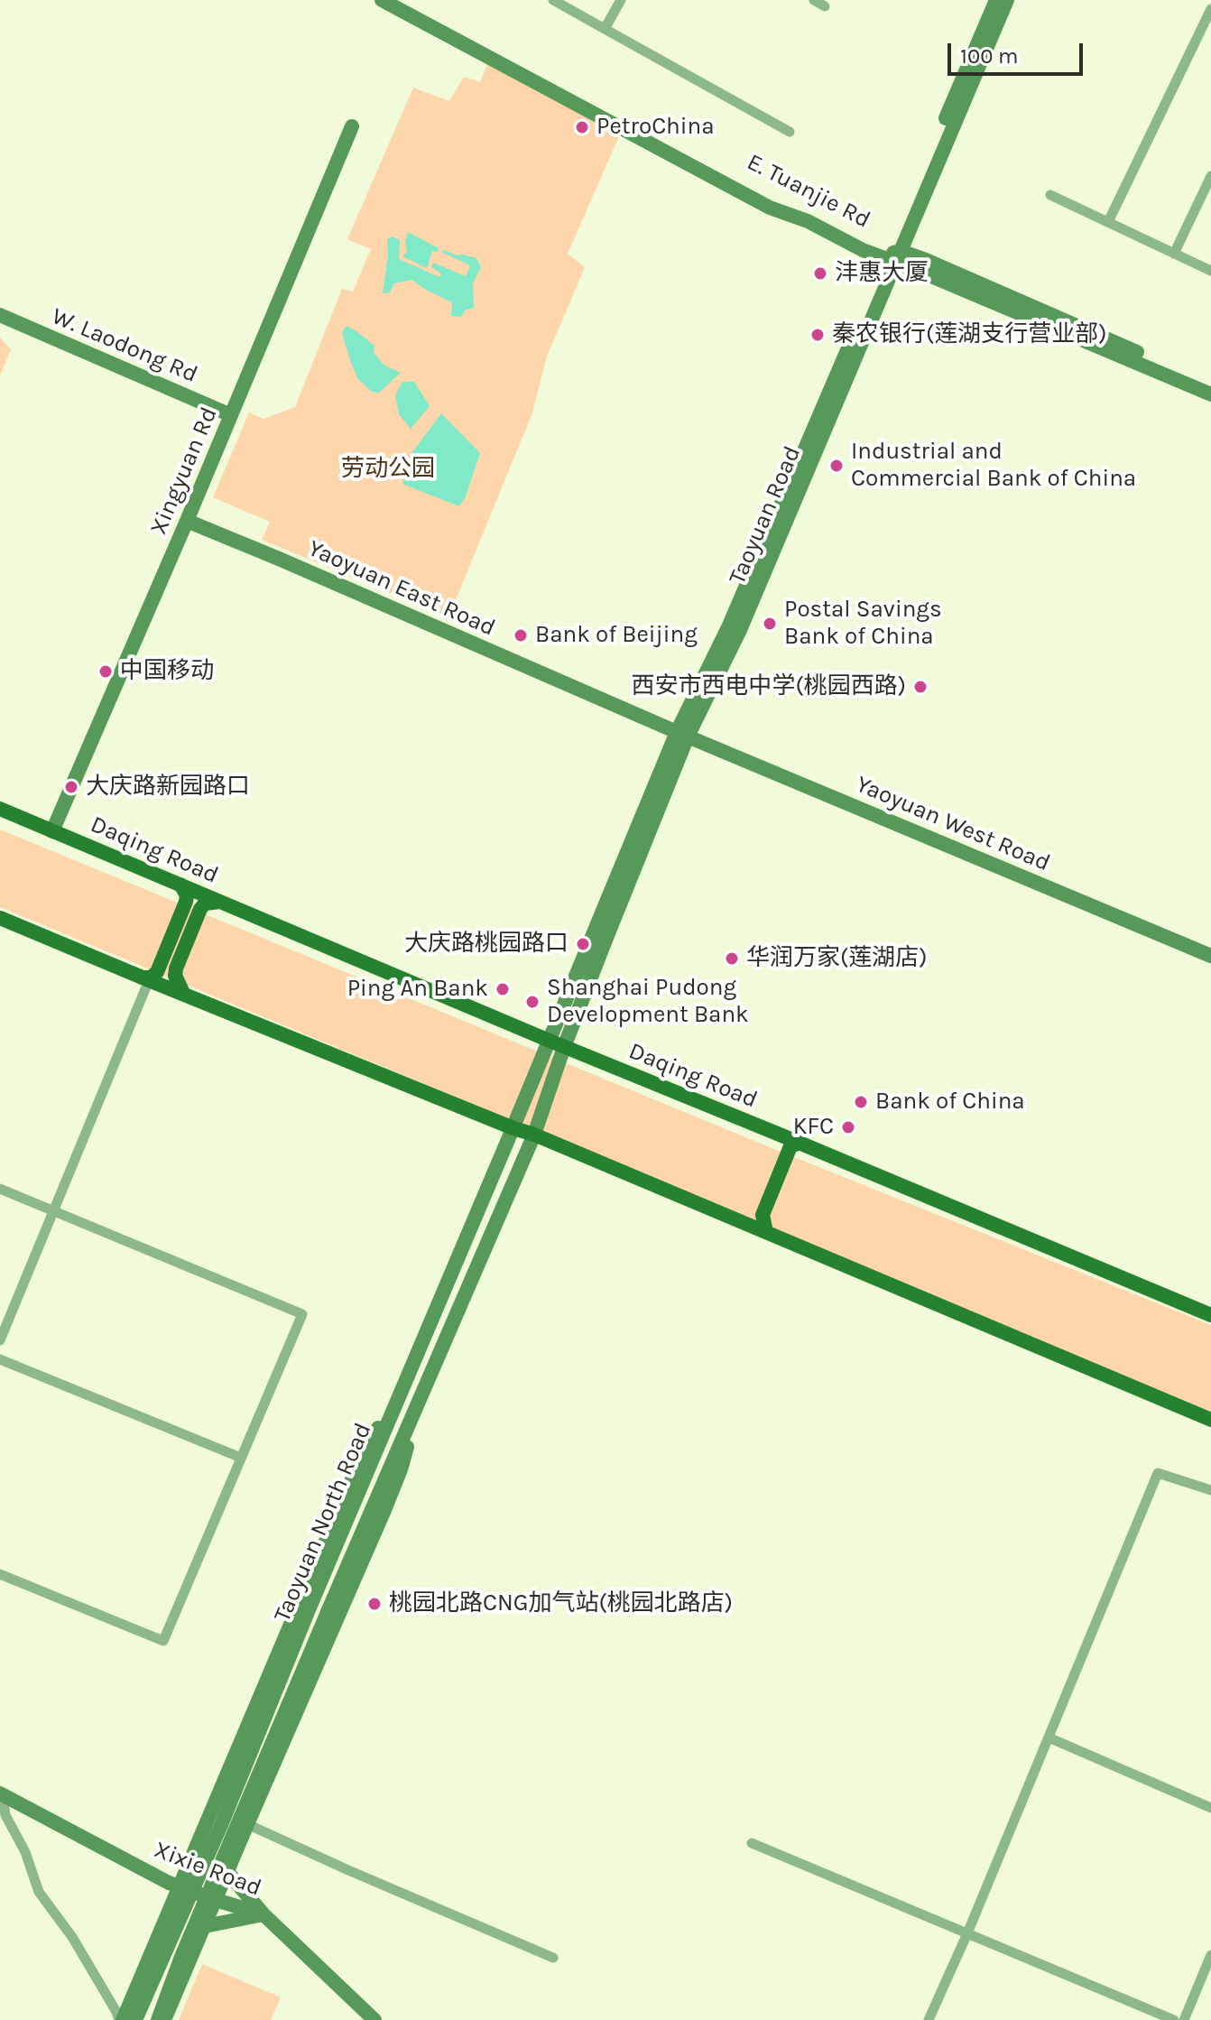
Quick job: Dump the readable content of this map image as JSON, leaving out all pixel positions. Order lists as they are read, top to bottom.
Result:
{
  "streets": {
    "main road": ["Daqing Road"],
    "street": [
      "E. Tuanjie Rd",
      "W. Laodong Rd",
      "Xingyuan Rd",
      "Taoyuan Road",
      "Yaoyuan East Road",
      "Yaoyuan West Road",
      "Taoyuan North Road",
      "Xixie Road"
    ]
  },
  "crossings": [
    ["E. Tuanjie Rd", "Taoyuan Road"],
    ["W. Laodong Rd", "Xingyuan Rd"],
    ["Xingyuan Rd", "Yaoyuan East Road"],
    ["Xingyuan Rd", "Daqing Road"],
    ["Taoyuan Road", "Yaoyuan East Road"],
    ["Taoyuan Road", "Yaoyuan West Road"],
    ["Taoyuan Road", "Daqing Road"],
    ["Taoyuan Road", "Taoyuan North Road"],
    ["Yaoyuan East Road", "Yaoyuan West Road"],
    ["Daqing Road", "Taoyuan North Road"]
  ],
  "parks": ["劳动公园"],
  "places": [
    "PetroChina",
    "沣惠大厦",
    "秦农银行(莲湖支行营业部)",
    "Industrial and Commercial Bank of China",
    "Postal Savings Bank of China",
    "Bank of Beijing",
    "中国移动",
    "西安市西电中学(桃园西路)",
    "大庆路新园路口",
    "大庆路桃园路口",
    "华润万家(莲湖店)",
    "Ping An Bank",
    "Shanghai Pudong Development Bank",
    "Bank of China",
    "KFC",
    "桃园北路CNG加气站(桃园北路店)"
  ],
  "scale_bar": "100 m"
}
